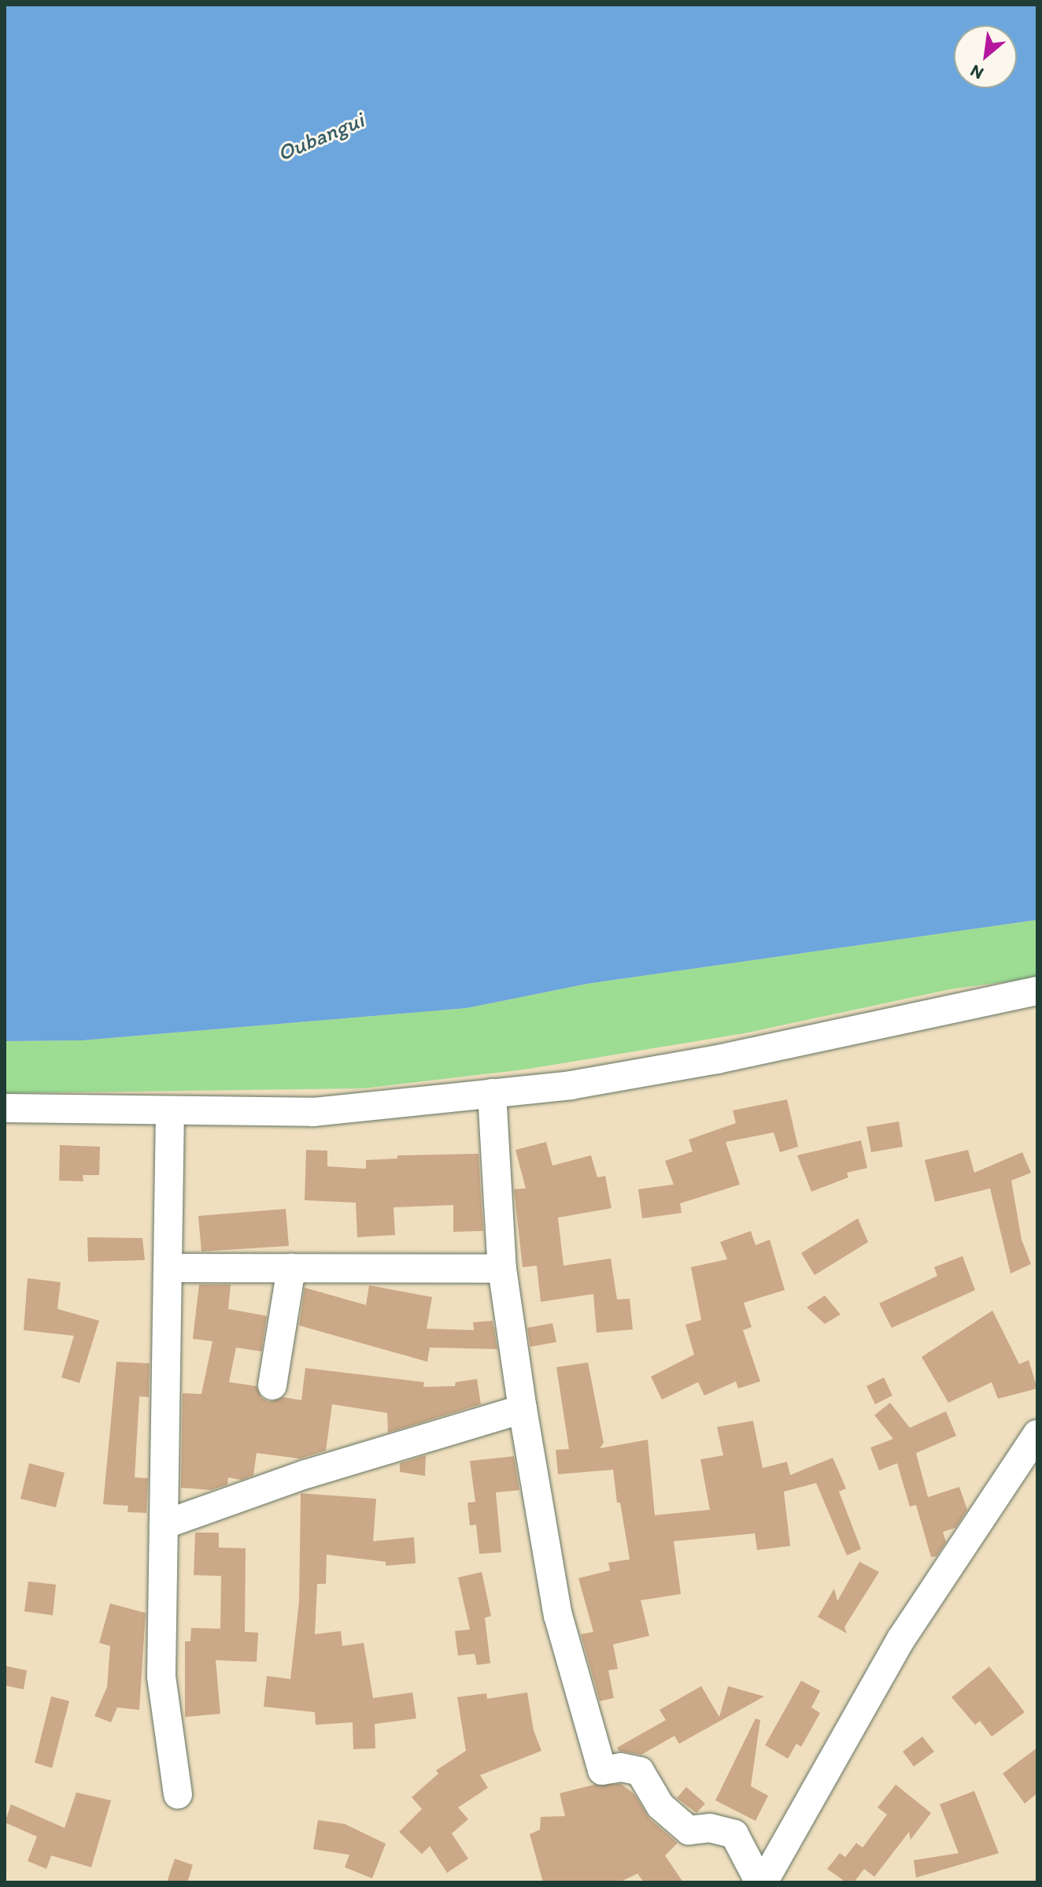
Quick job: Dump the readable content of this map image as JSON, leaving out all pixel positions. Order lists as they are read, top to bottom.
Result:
{
  "water": ["Oubangui"],
  "north": "bottom left"
}
